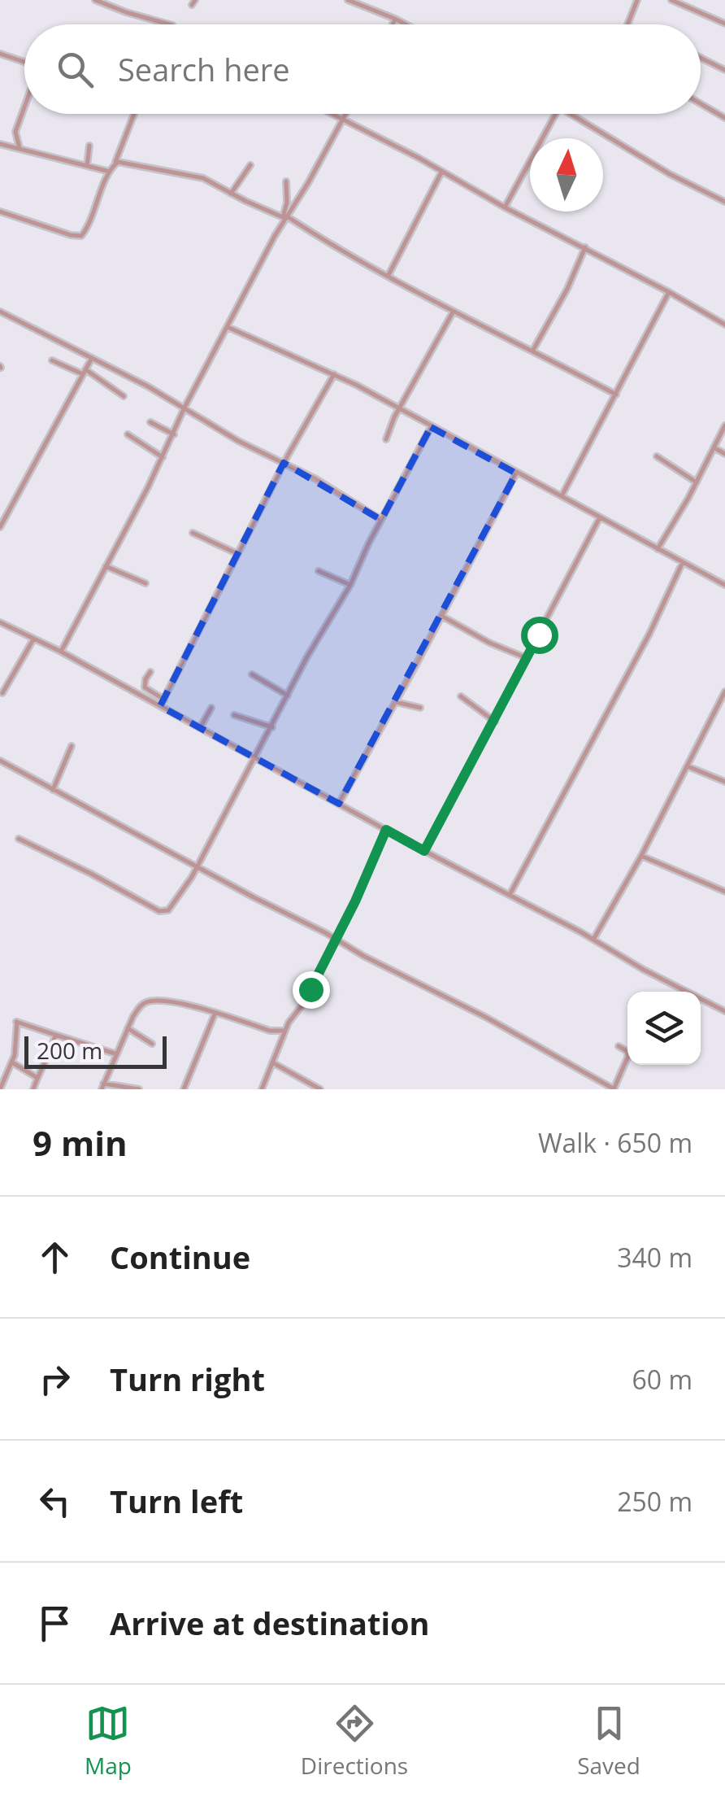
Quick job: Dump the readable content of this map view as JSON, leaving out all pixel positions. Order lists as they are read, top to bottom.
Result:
{
  "scale_bar": "200 m",
  "north": "top",
  "page": {
    "search": "Search here",
    "scale": "200 m",
    "heading": ["9 min", "Walk · 650 m"],
    "list": [
      ["Continue", "340 m"],
      ["Turn right", "60 m"],
      ["Turn left", "250 m"],
      "Arrive at destination"
    ],
    "nav": ["Map", "Directions", "Saved"]
  }
}
